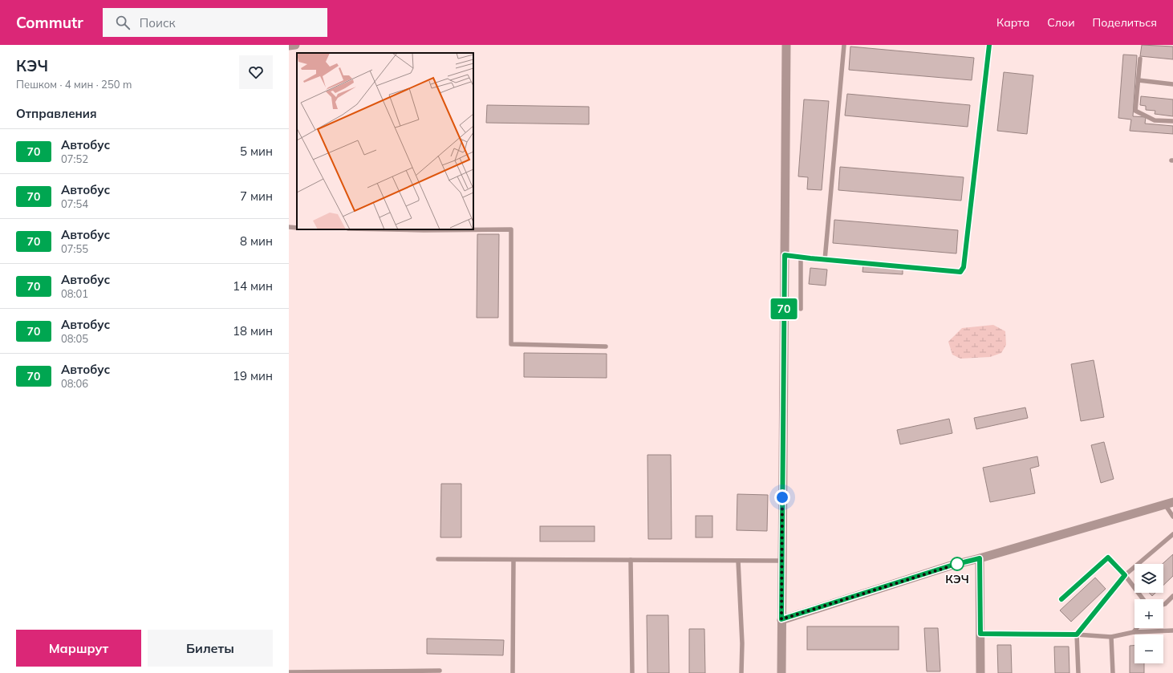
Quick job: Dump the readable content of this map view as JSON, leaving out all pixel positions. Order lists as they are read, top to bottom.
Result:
{
  "places": ["КЭЧ"],
  "lines": ["bus line 70"],
  "page": {
    "header": "Commutr",
    "search": "Поиск",
    "nav": ["Карта", "Слои", "Поделиться"],
    "heading": [
      ["КЭЧ", "Пешком · 4 мин · 250 m"],
      "Отправления"
    ],
    "on_map": "70",
    "list": [
      {
        "mark": "70",
        "name": "Автобус",
        "note": "07:52",
        "value": "5 мин"
      },
      {
        "mark": "70",
        "name": "Автобус",
        "note": "07:54",
        "value": "7 мин"
      },
      {
        "mark": "70",
        "name": "Автобус",
        "note": "07:55",
        "value": "8 мин"
      },
      {
        "mark": "70",
        "name": "Автобус",
        "note": "08:01",
        "value": "14 мин"
      },
      {
        "mark": "70",
        "name": "Автобус",
        "note": "08:05",
        "value": "18 мин"
      },
      {
        "mark": "70",
        "name": "Автобус",
        "note": "08:06",
        "value": "19 мин"
      }
    ],
    "map_buttons": ["+", "−"],
    "buttons": ["Маршрут", "Билеты"]
  }
}
